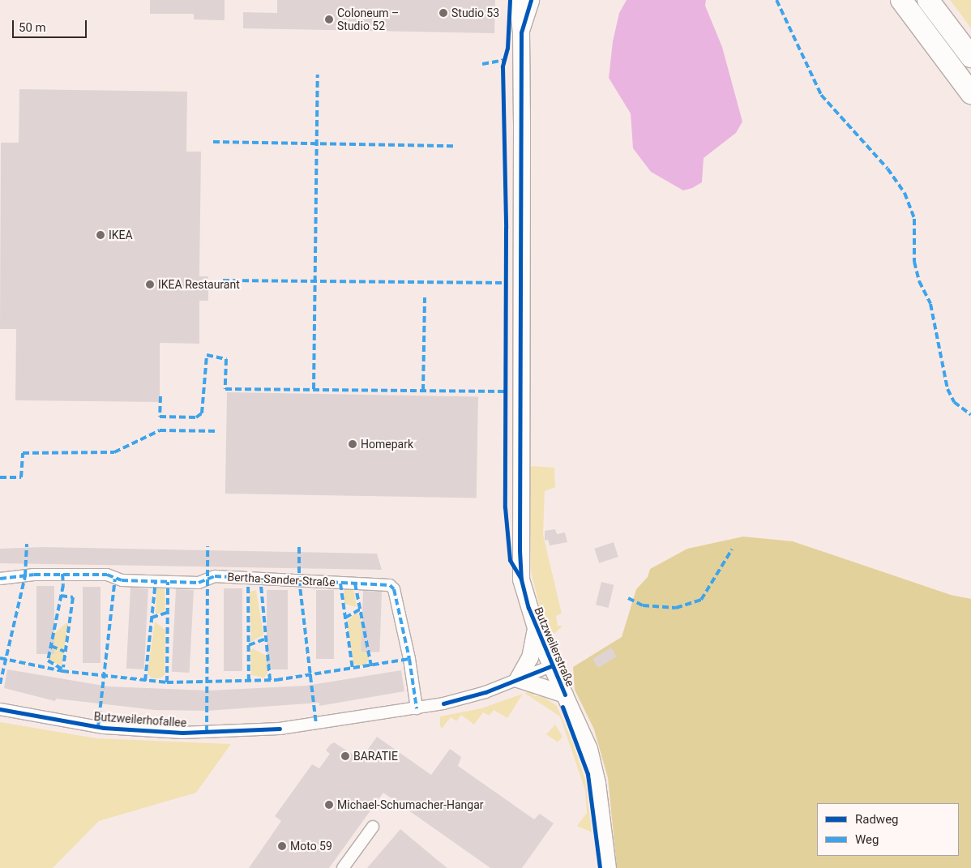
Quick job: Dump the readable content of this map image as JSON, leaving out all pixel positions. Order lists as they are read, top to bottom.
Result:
{
  "streets": {
    "street": ["Bertha-Sander-Straße", "Butzweilerstraße", "Butzweilerhofallee"]
  },
  "crossings": [
    ["Bertha-Sander-Straße", "Butzweilerhofallee"],
    ["Butzweilerstraße", "Butzweilerhofallee"]
  ],
  "places": [
    "Studio 53",
    "Coloneum – Studio 52",
    "IKEA",
    "IKEA Restaurant",
    "Homepark",
    "BARATIE",
    "Michael-Schumacher-Hangar",
    "Moto 59"
  ],
  "legend": ["Radweg", "Weg"],
  "scale_bar": "50 m"
}
